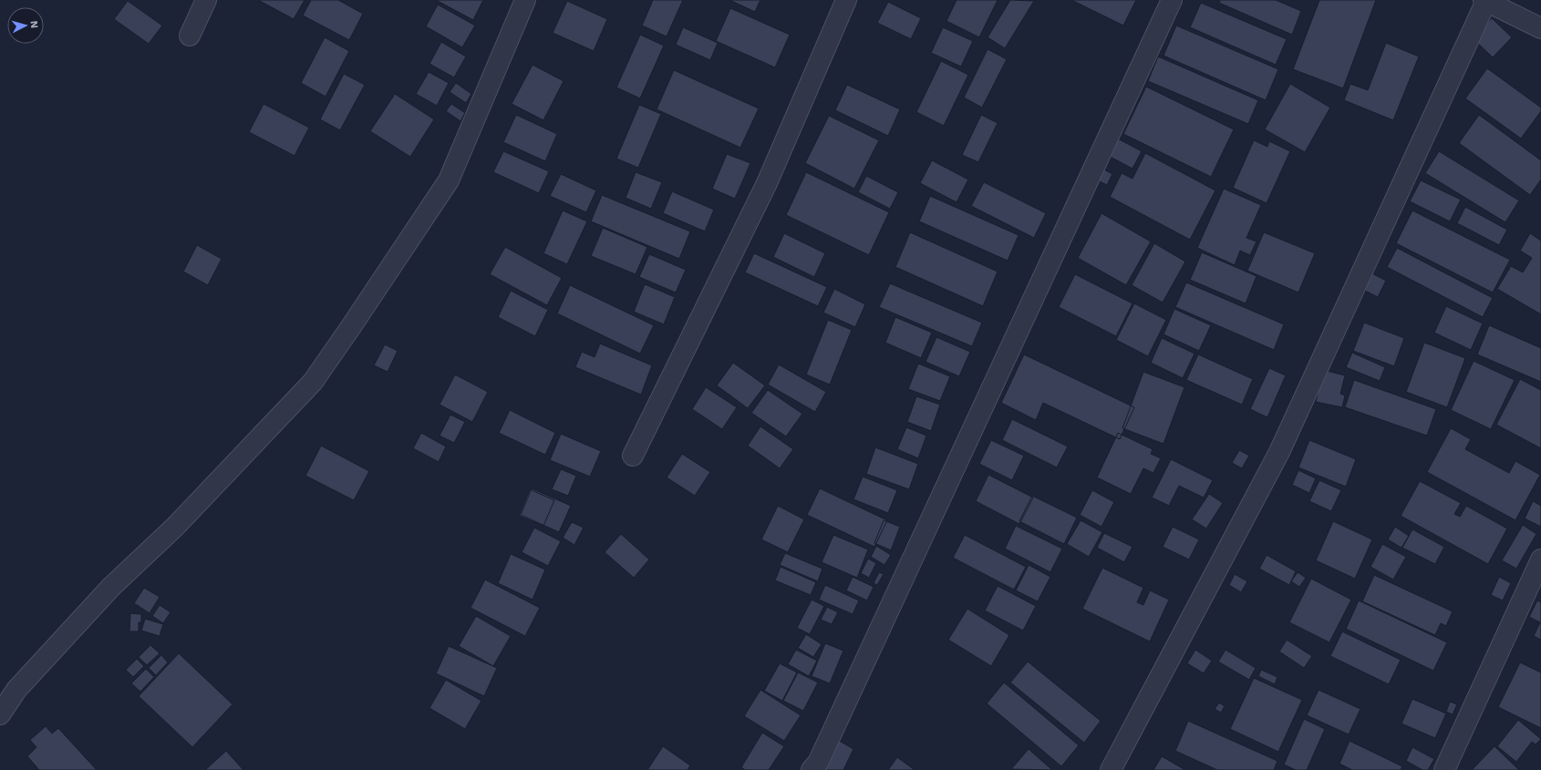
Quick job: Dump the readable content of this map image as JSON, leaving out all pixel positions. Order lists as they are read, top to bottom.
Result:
{
  "north": "right"
}
